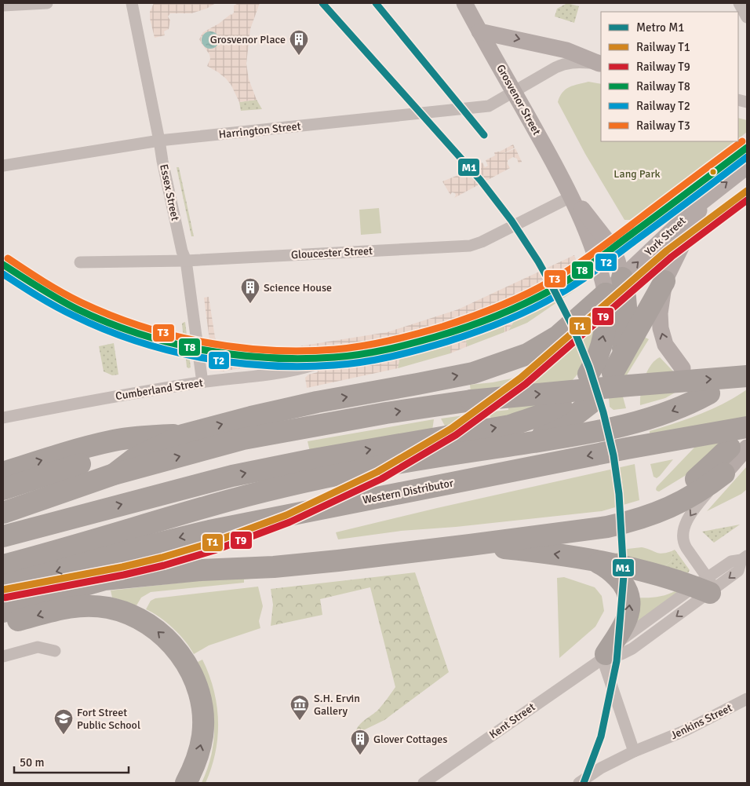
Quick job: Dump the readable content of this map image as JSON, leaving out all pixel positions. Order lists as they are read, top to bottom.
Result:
{
  "streets": {
    "highway": ["Western Distributor"],
    "street": [
      "Grosvenor Street",
      "Harrington Street",
      "Essex Street",
      "York Street",
      "Gloucester Street",
      "Cumberland Street",
      "Kent Street",
      "Jenkins Street"
    ]
  },
  "crossings": [
    ["Grosvenor Street", "Harrington Street"],
    ["Grosvenor Street", "York Street"],
    ["Grosvenor Street", "Gloucester Street"],
    ["Harrington Street", "Essex Street"],
    ["Essex Street", "Gloucester Street"],
    ["Essex Street", "Cumberland Street"]
  ],
  "parks": ["Lang Park"],
  "places": {
    "building": ["Grosvenor Place", "Science House", "Glover Cottages"],
    "museum": ["S.H. Ervin Gallery"],
    "school or university": ["Fort Street Public School"]
  },
  "lines": [
    "metro line M1",
    "rail line T3",
    "rail line T8",
    "rail line T2",
    "rail line T1",
    "rail line T9"
  ],
  "legend": [
    "Metro M1",
    "Railway T1",
    "Railway T9",
    "Railway T8",
    "Railway T2",
    "Railway T3"
  ],
  "scale_bar": "50 m"
}
